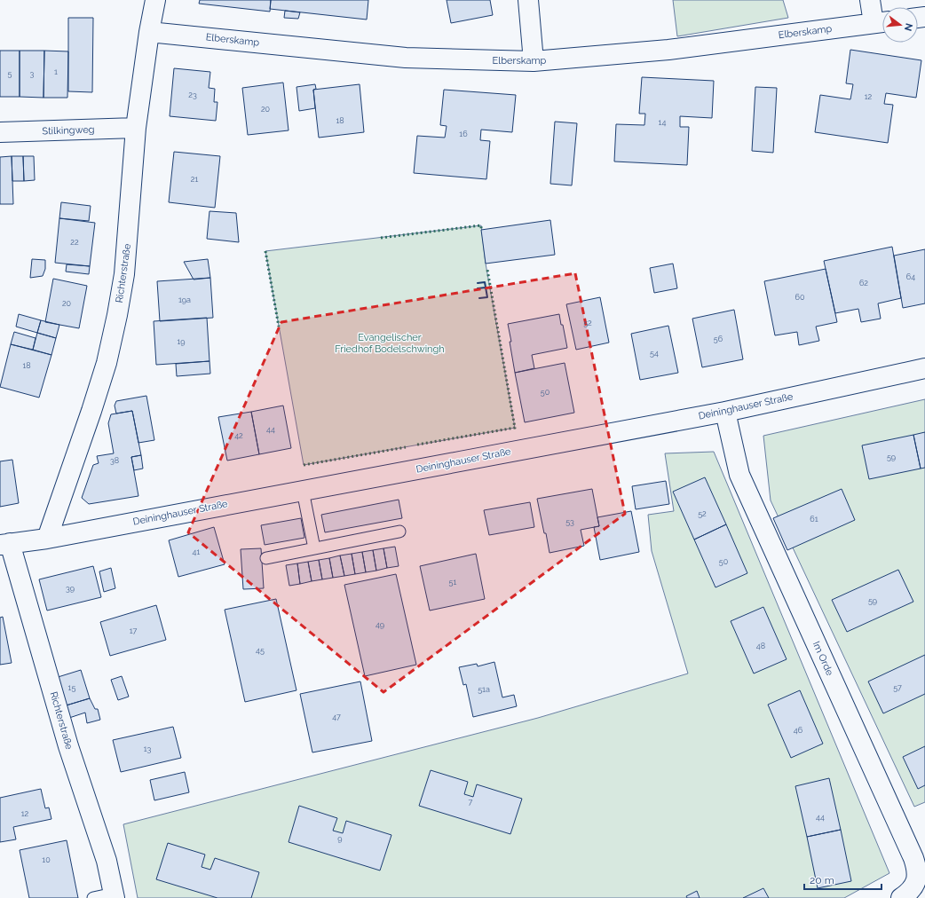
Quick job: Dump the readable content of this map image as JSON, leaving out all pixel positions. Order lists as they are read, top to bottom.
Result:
{
  "streets": {
    "street": [
      "Elberskamp",
      "Stilkingweg",
      "Richterstraße",
      "Deininghauser Straße",
      "Im Orde"
    ]
  },
  "crossings": [
    ["Elberskamp", "Richterstraße"],
    ["Stilkingweg", "Richterstraße"],
    ["Richterstraße", "Deininghauser Straße"],
    ["Deininghauser Straße", "Im Orde"]
  ],
  "parks": ["Evangelischer Friedhof Bodelschwingh"],
  "house_numbers": [
    "1",
    "5",
    "3",
    "23",
    "12",
    "20",
    "18",
    "14",
    "16",
    "21",
    "22",
    "64",
    "62",
    "60",
    "19a",
    "20",
    "52",
    "56",
    "19",
    "54",
    "18",
    "50",
    "44",
    "42",
    "59",
    "38",
    "52",
    "61",
    "53",
    "41",
    "50",
    "51",
    "39",
    "59",
    "49",
    "17",
    "48",
    "45",
    "15",
    "57",
    "51a",
    "47",
    "46",
    "13",
    "7",
    "12",
    "44",
    "9",
    "10"
  ],
  "scale_bar": "20 m",
  "north": "right"
}
